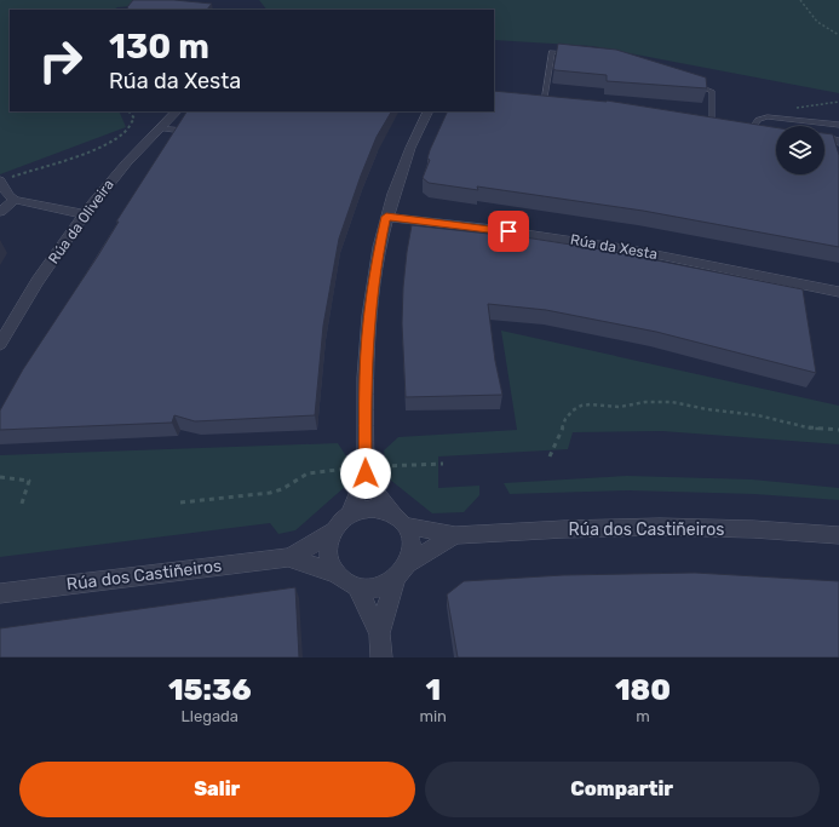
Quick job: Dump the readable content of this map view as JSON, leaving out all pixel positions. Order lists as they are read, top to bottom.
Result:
{
  "streets": {
    "street": ["Rúa da Oliveira", "Rúa da Xesta", "Rúa dos Castiñeiros"]
  },
  "page": {
    "turn": ["130 m", "Rúa da Xesta"],
    "eta": [
      "15:36",
      "Llegada",
      "1",
      "min",
      "180",
      "m"
    ],
    "buttons": ["Salir", "Compartir"]
  }
}
